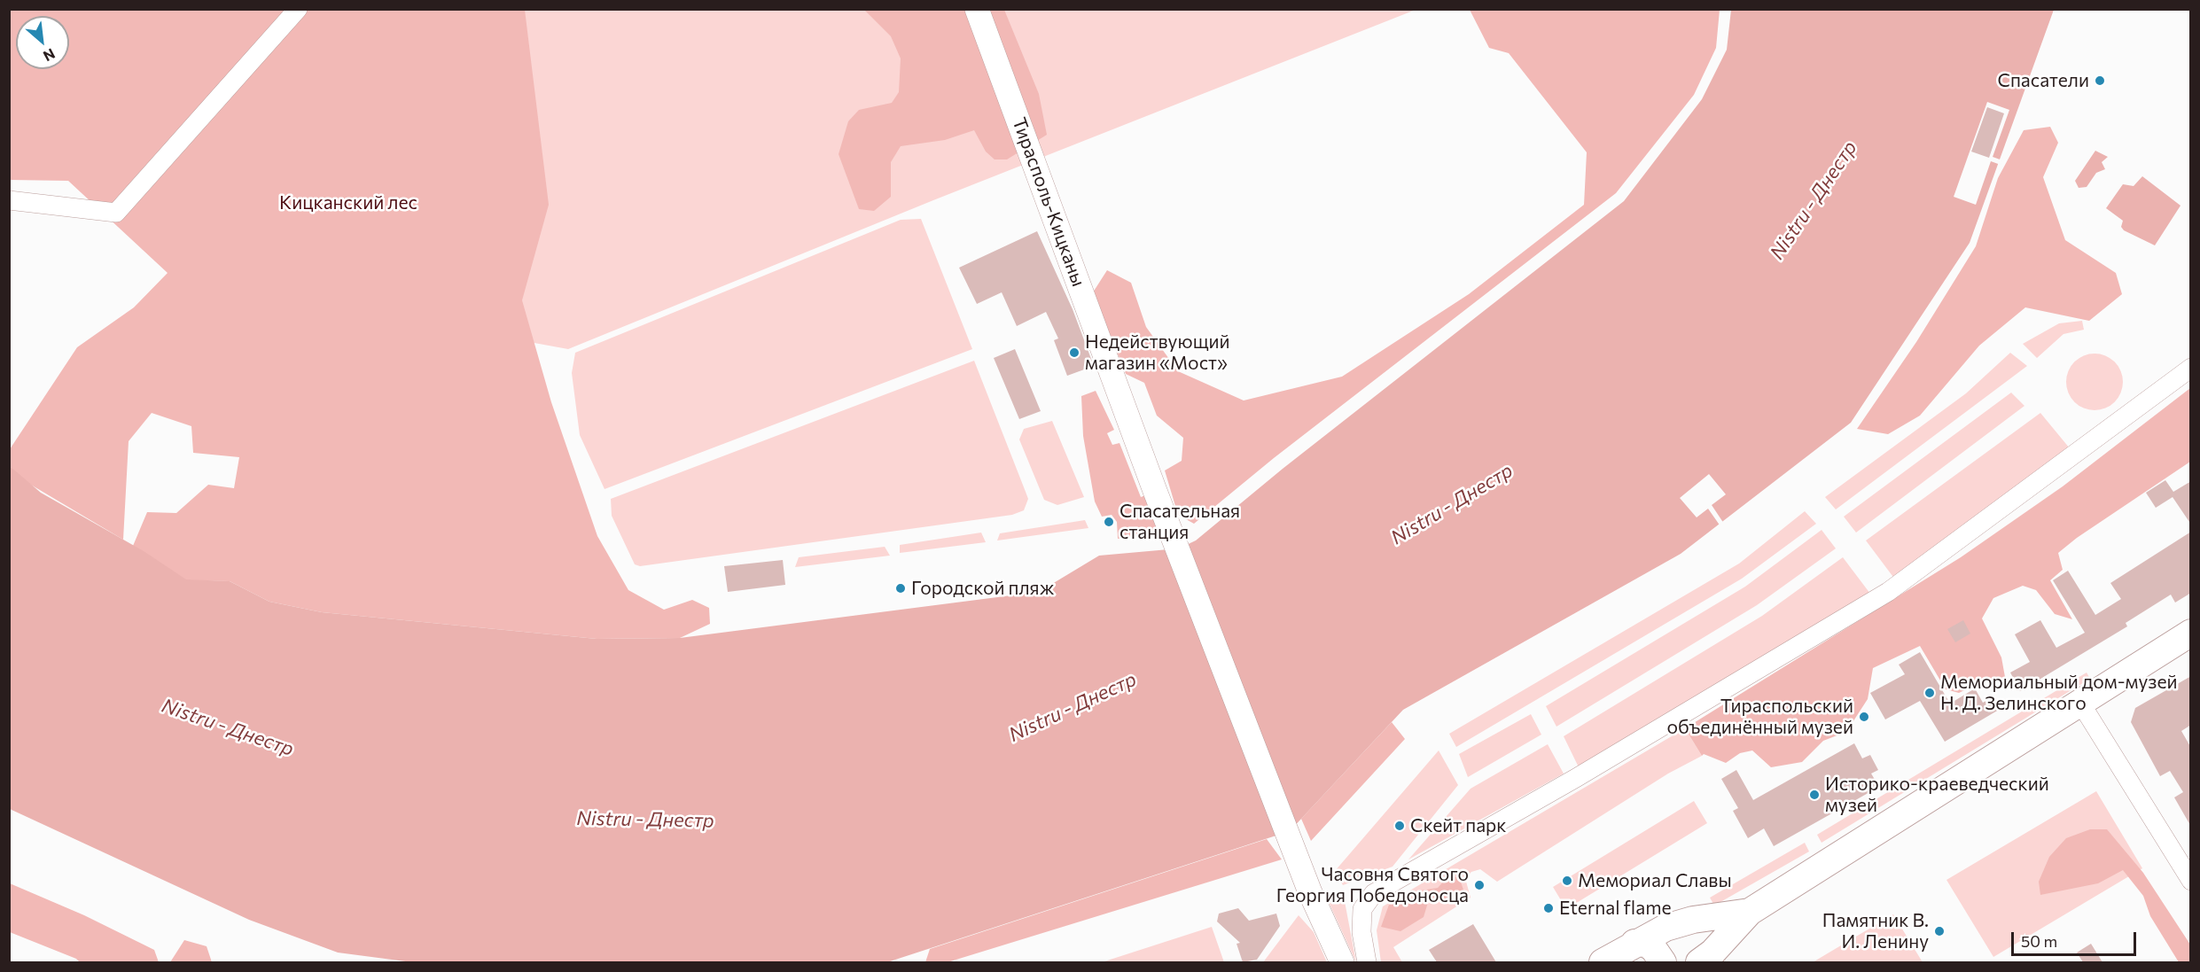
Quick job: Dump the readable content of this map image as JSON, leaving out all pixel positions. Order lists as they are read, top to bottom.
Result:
{
  "streets": {
    "street": ["Тирасполь-Кицканы"]
  },
  "water": ["Nistru - Днестр"],
  "parks": ["Кицканский лес"],
  "places": [
    "Спасатели",
    "Недействующий магазин «Мост»",
    "Спасательная станция",
    "Городской пляж",
    "Мемориальный дом-музей Н. Д. Зелинского",
    "Тираспольский объединённый музей",
    "Историко-краеведческий музей",
    "Скейт парк",
    "Мемориал Славы",
    "Часовня Святого Георгия Победоносца",
    "Eternal flame",
    "Памятник В. И. Ленину"
  ],
  "scale_bar": "50 m",
  "north": "bottom right"
}
